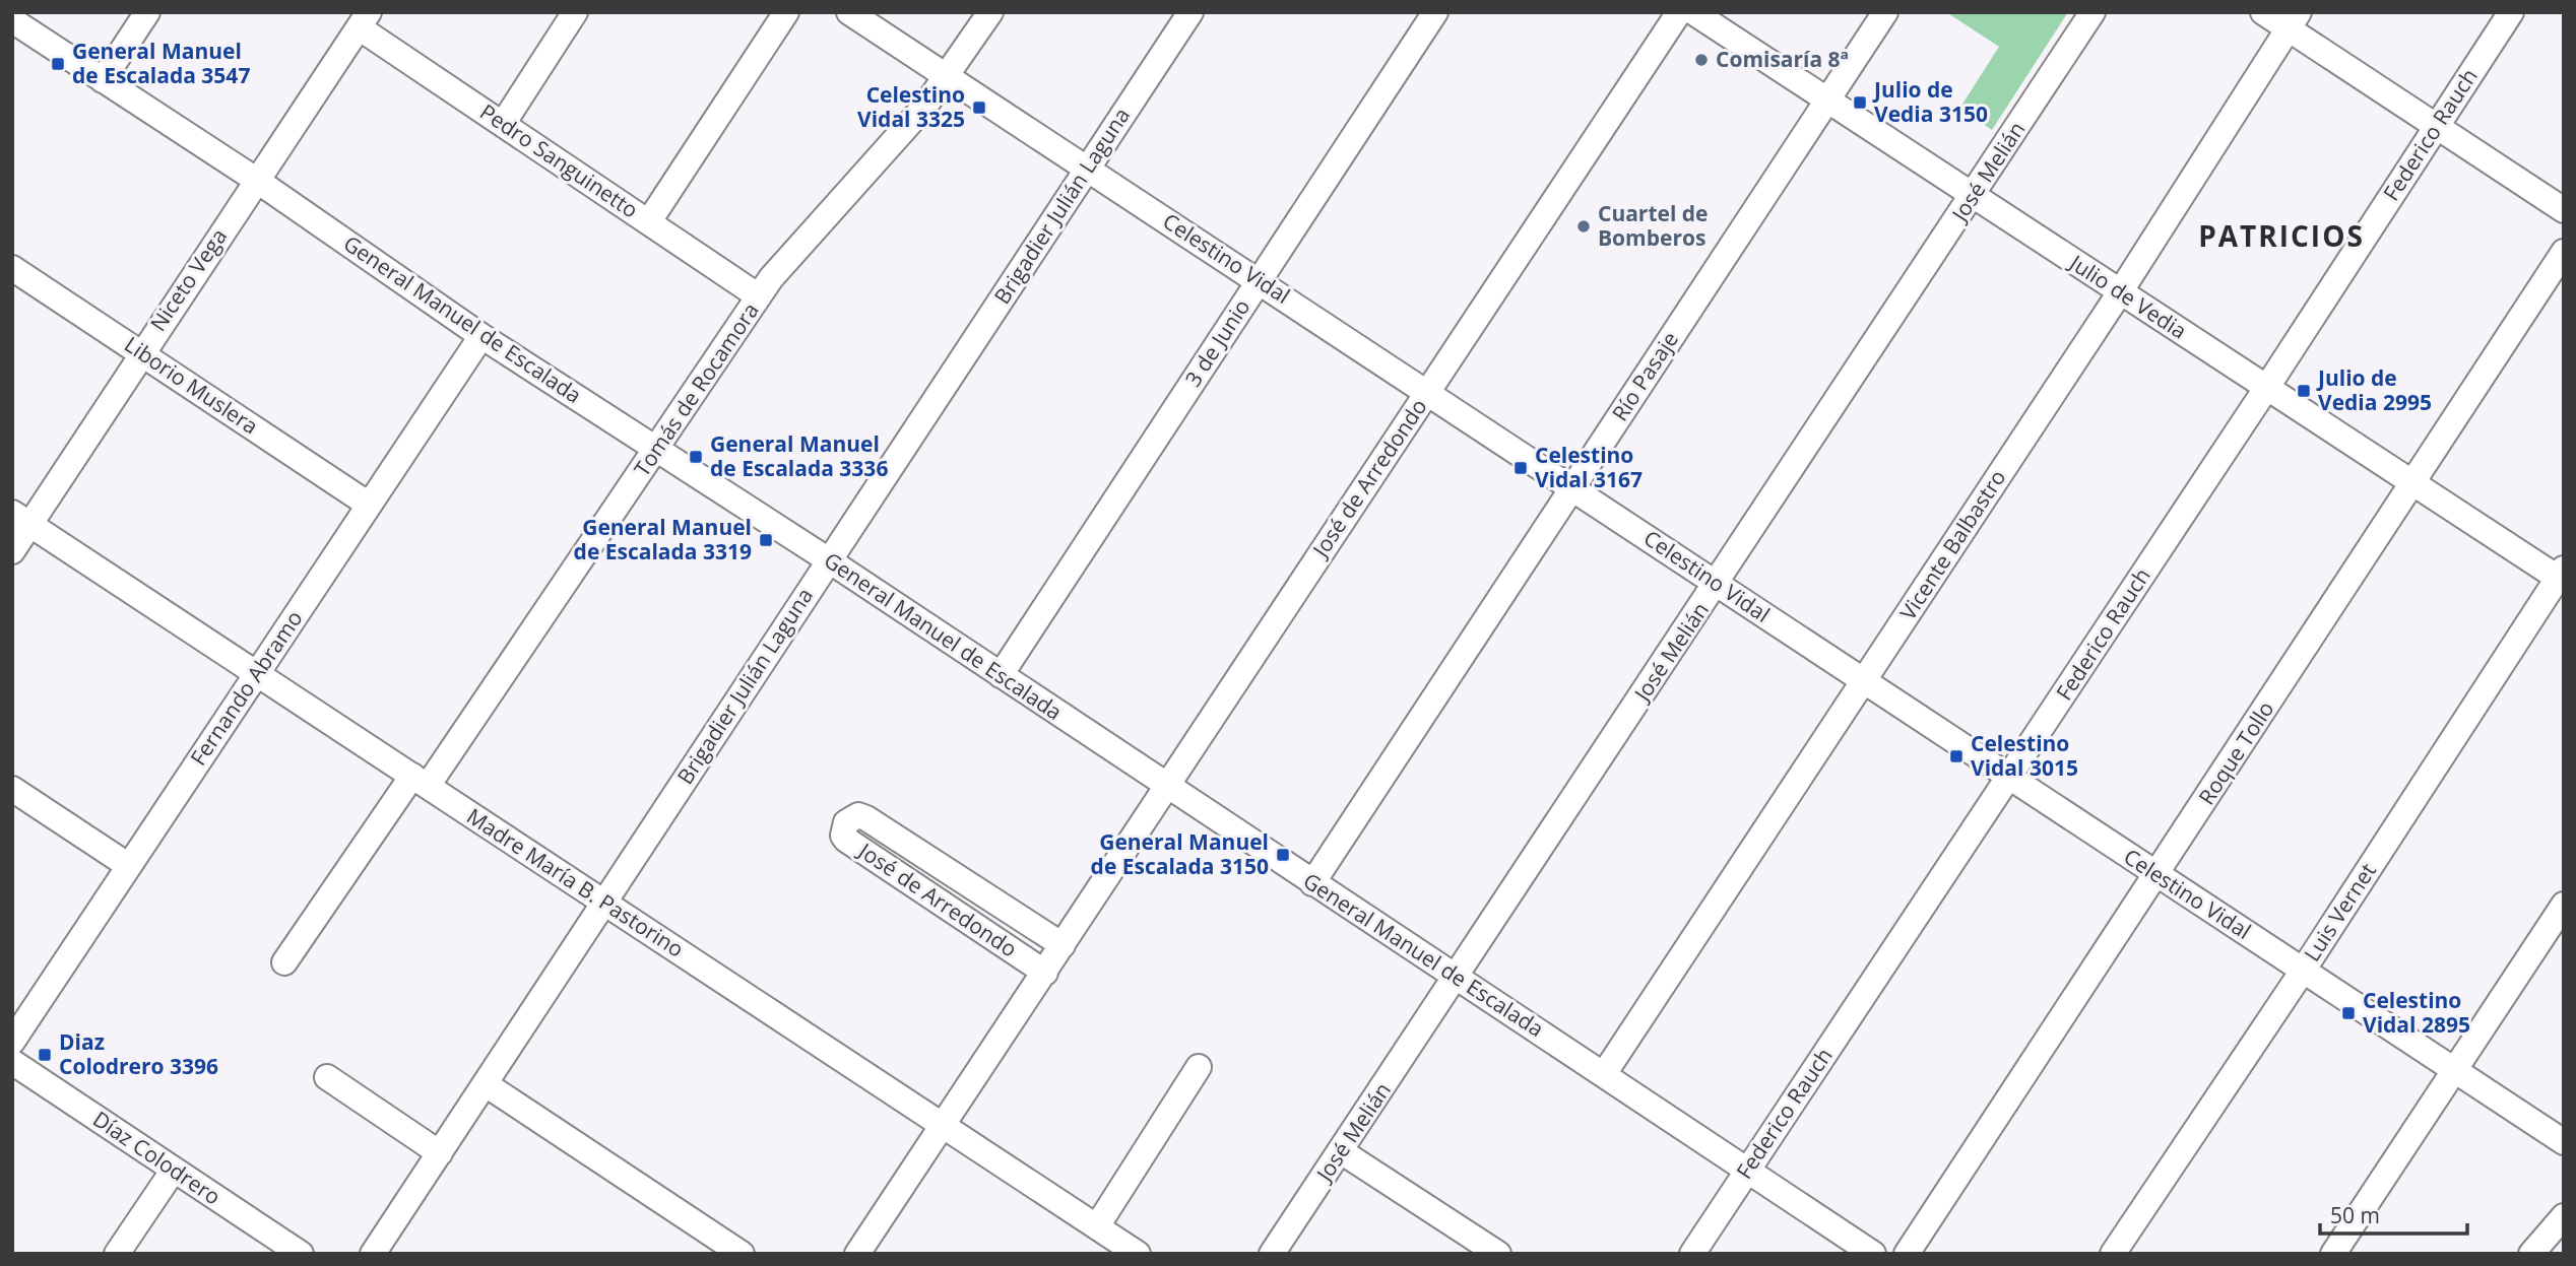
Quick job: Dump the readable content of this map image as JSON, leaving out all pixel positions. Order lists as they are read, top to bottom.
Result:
{
  "streets": {
    "street": [
      "Federico Rauch",
      "Pedro Sanguinetto",
      "José Melián",
      "Brigadier Julián Laguna",
      "Celestino Vidal",
      "Niceto Vega",
      "Julio de Vedia",
      "General Manuel de Escalada",
      "3 de Junio",
      "Río Pasaje",
      "Liborio Muslera",
      "Tomás de Rocamora",
      "José de Arredondo",
      "Vicente Balbastro",
      "Fernando Abramo",
      "Roque Tollo",
      "Madre María B. Pastorino",
      "Luis Vernet",
      "Díaz Colodrero"
    ]
  },
  "crossings": [
    ["Federico Rauch", "Celestino Vidal"],
    ["Federico Rauch", "Julio de Vedia"],
    ["Federico Rauch", "General Manuel de Escalada"],
    ["Pedro Sanguinetto", "Niceto Vega"],
    ["Pedro Sanguinetto", "Tomás de Rocamora"],
    ["José Melián", "Celestino Vidal"],
    ["José Melián", "Julio de Vedia"],
    ["José Melián", "General Manuel de Escalada"],
    ["Brigadier Julián Laguna", "Celestino Vidal"],
    ["Brigadier Julián Laguna", "General Manuel de Escalada"],
    ["Brigadier Julián Laguna", "Madre María B. Pastorino"],
    ["Celestino Vidal", "3 de Junio"],
    ["Celestino Vidal", "Río Pasaje"],
    ["Celestino Vidal", "Tomás de Rocamora"],
    ["Celestino Vidal", "José de Arredondo"],
    ["Celestino Vidal", "Vicente Balbastro"],
    ["Celestino Vidal", "Roque Tollo"],
    ["Celestino Vidal", "Luis Vernet"],
    ["Niceto Vega", "General Manuel de Escalada"],
    ["Niceto Vega", "Liborio Muslera"],
    ["Niceto Vega", "Madre María B. Pastorino"],
    ["Julio de Vedia", "Río Pasaje"],
    ["Julio de Vedia", "Vicente Balbastro"],
    ["Julio de Vedia", "Roque Tollo"],
    ["Julio de Vedia", "Luis Vernet"],
    ["General Manuel de Escalada", "3 de Junio"],
    ["General Manuel de Escalada", "Río Pasaje"],
    ["General Manuel de Escalada", "Tomás de Rocamora"],
    ["General Manuel de Escalada", "José de Arredondo"],
    ["General Manuel de Escalada", "Vicente Balbastro"],
    ["General Manuel de Escalada", "Fernando Abramo"],
    ["Liborio Muslera", "Fernando Abramo"],
    ["Tomás de Rocamora", "Madre María B. Pastorino"],
    ["José de Arredondo", "Madre María B. Pastorino"],
    ["Fernando Abramo", "Madre María B. Pastorino"]
  ],
  "districts": ["PATRICIOS"],
  "places": {
    "other": ["Comisaría 8ª", "Cuartel de Bomberos"],
    "transit": [
      "General Manuel de Escalada 3547",
      "Julio de Vedia 3150",
      "Celestino Vidal 3325",
      "Julio de Vedia 2995",
      "General Manuel de Escalada 3336",
      "Celestino Vidal 3167",
      "General Manuel de Escalada 3319",
      "Celestino Vidal 3015",
      "General Manuel de Escalada 3150",
      "Celestino Vidal 2895",
      "Diaz Colodrero 3396"
    ]
  },
  "scale_bar": "50 m"
}
